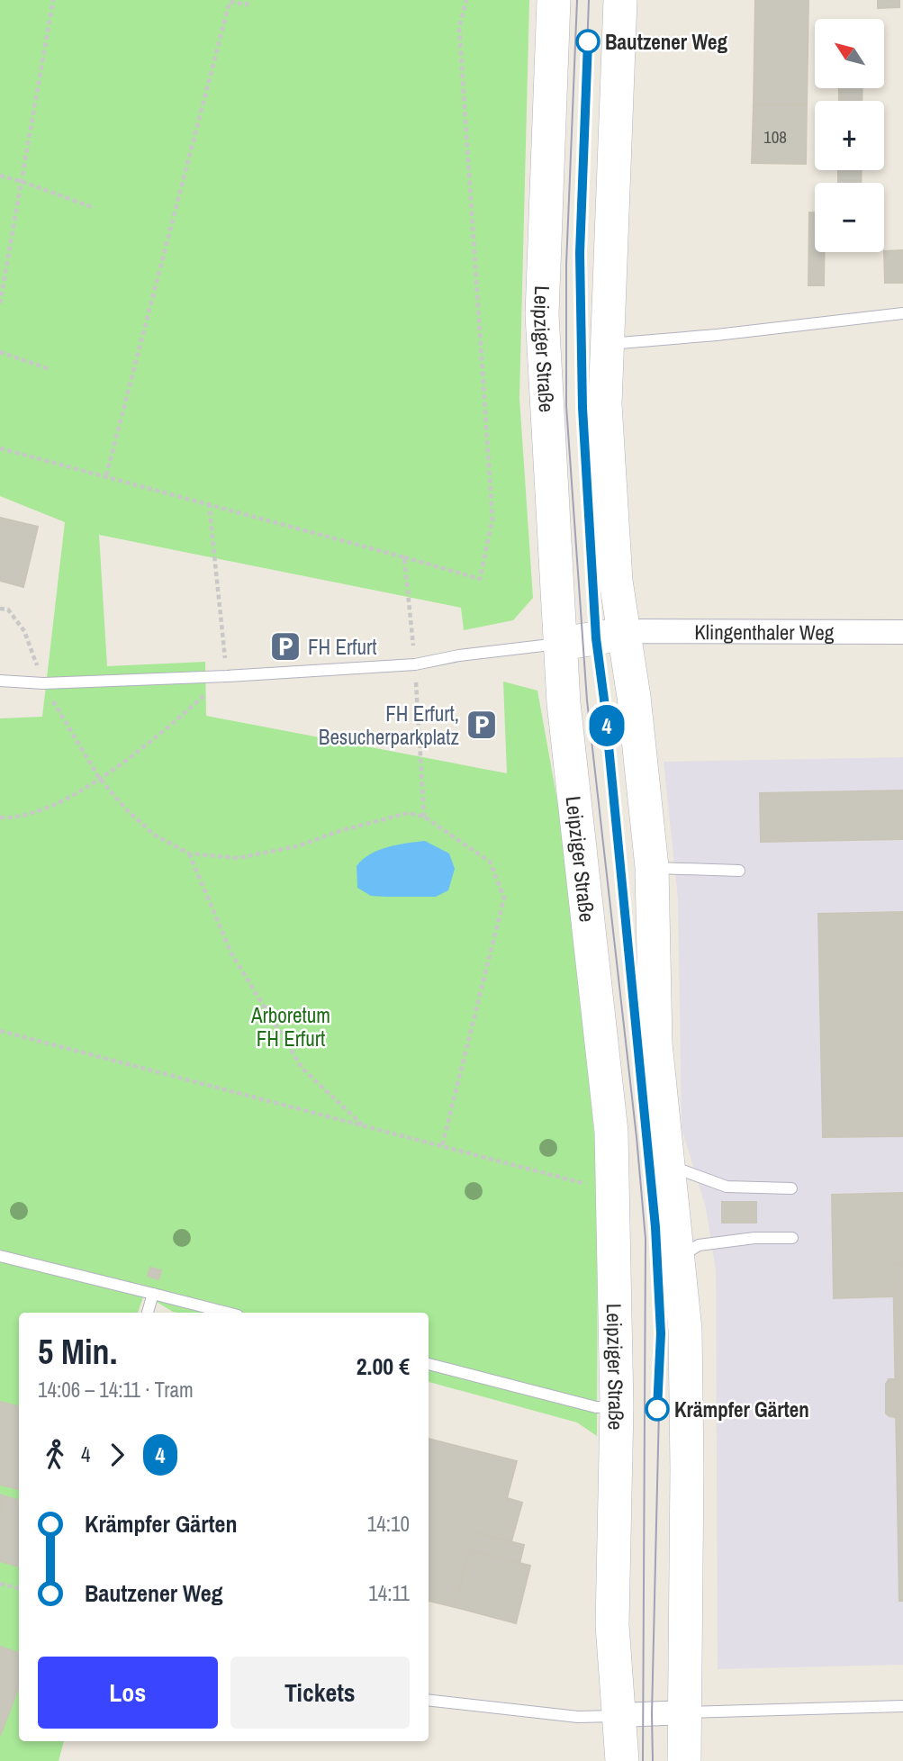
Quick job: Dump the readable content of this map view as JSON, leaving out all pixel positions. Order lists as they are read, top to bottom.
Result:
{
  "streets": {
    "main road": ["Leipziger Straße"],
    "street": ["Klingenthaler Weg"]
  },
  "parks": ["Arboretum FH Erfurt"],
  "places": {
    "other": ["Bautzener Weg", "Krämpfer Gärten"],
    "parking": ["FH Erfurt", "FH Erfurt, Besucherparkplatz"]
  },
  "lines": ["tram line 4"],
  "house_numbers": ["108"],
  "north": "top left",
  "page": {
    "on_map": "4",
    "map_buttons": ["+", "−"],
    "heading": ["5 Min.", "14:06 – 14:11 · Tram", "2.00 €"],
    "legs": ["4", "4"],
    "list": [
      {
        "name": "Krämpfer Gärten",
        "value": "14:10"
      },
      {
        "name": "Bautzener Weg",
        "value": "14:11"
      }
    ],
    "buttons": ["Los", "Tickets"]
  }
}
